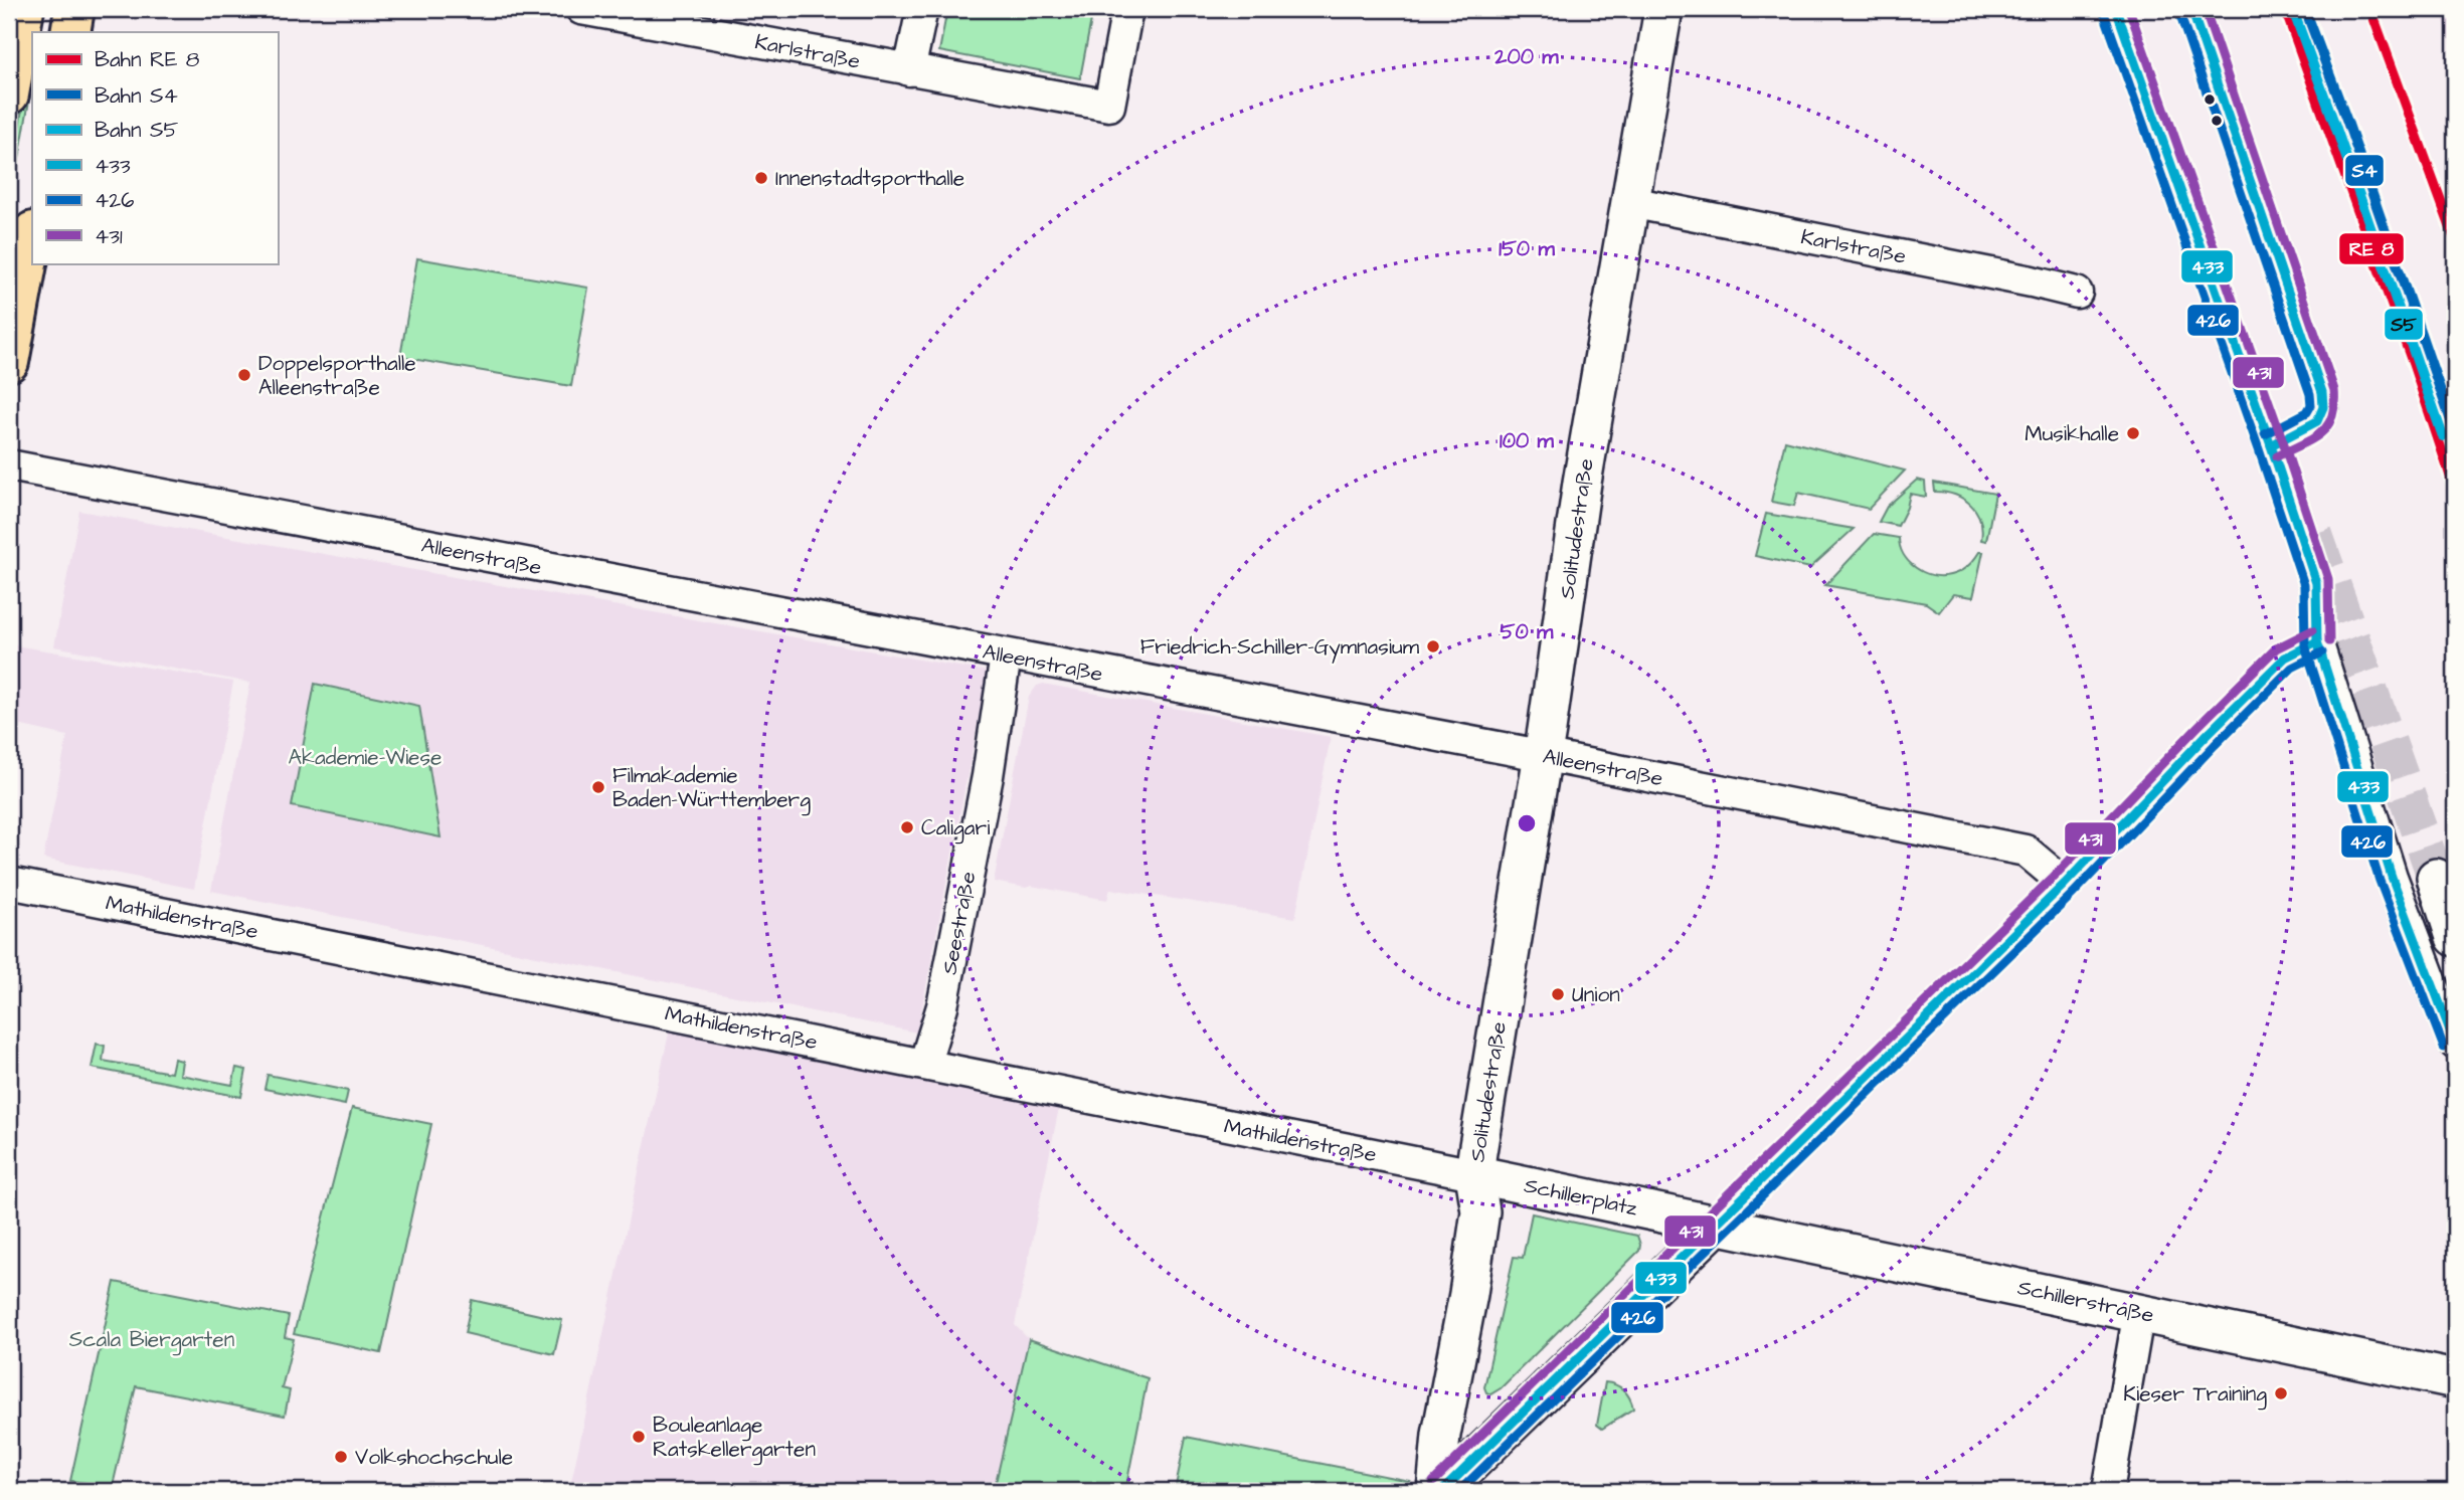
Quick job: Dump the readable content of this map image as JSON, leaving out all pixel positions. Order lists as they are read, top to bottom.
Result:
{
  "streets": {
    "street": [
      "Karlstraße",
      "Solitudestraße",
      "Alleenstraße",
      "Mathildenstraße",
      "Seestraße",
      "Schillerplatz",
      "Schillerstraße"
    ]
  },
  "crossings": [
    ["Karlstraße", "Solitudestraße"],
    ["Solitudestraße", "Alleenstraße"],
    ["Solitudestraße", "Mathildenstraße"],
    ["Solitudestraße", "Schillerplatz"],
    ["Alleenstraße", "Seestraße"],
    ["Mathildenstraße", "Seestraße"],
    ["Mathildenstraße", "Schillerplatz"],
    ["Schillerplatz", "Schillerstraße"]
  ],
  "parks": ["Akademie-Wiese", "Scala Biergarten"],
  "places": [
    "Innenstadtsporthalle",
    "Doppelsporthalle Alleenstraße",
    "Musikhalle",
    "Friedrich-Schiller-Gymnasium",
    "Filmakademie Baden-Württemberg",
    "Caligari",
    "Union",
    "Kieser Training",
    "Bouleanlage Ratskellergarten",
    "Volkshochschule"
  ],
  "lines": [
    "rail line S4",
    "transit line 433",
    "transit line 431",
    "rail line S5",
    "transit line 426"
  ],
  "legend": [
    "Bahn RE 8",
    "Bahn S4",
    "Bahn S5",
    "433",
    "426",
    "431"
  ],
  "rings": [
    "200 m",
    "150 m",
    "100 m",
    "50 m"
  ]
}
